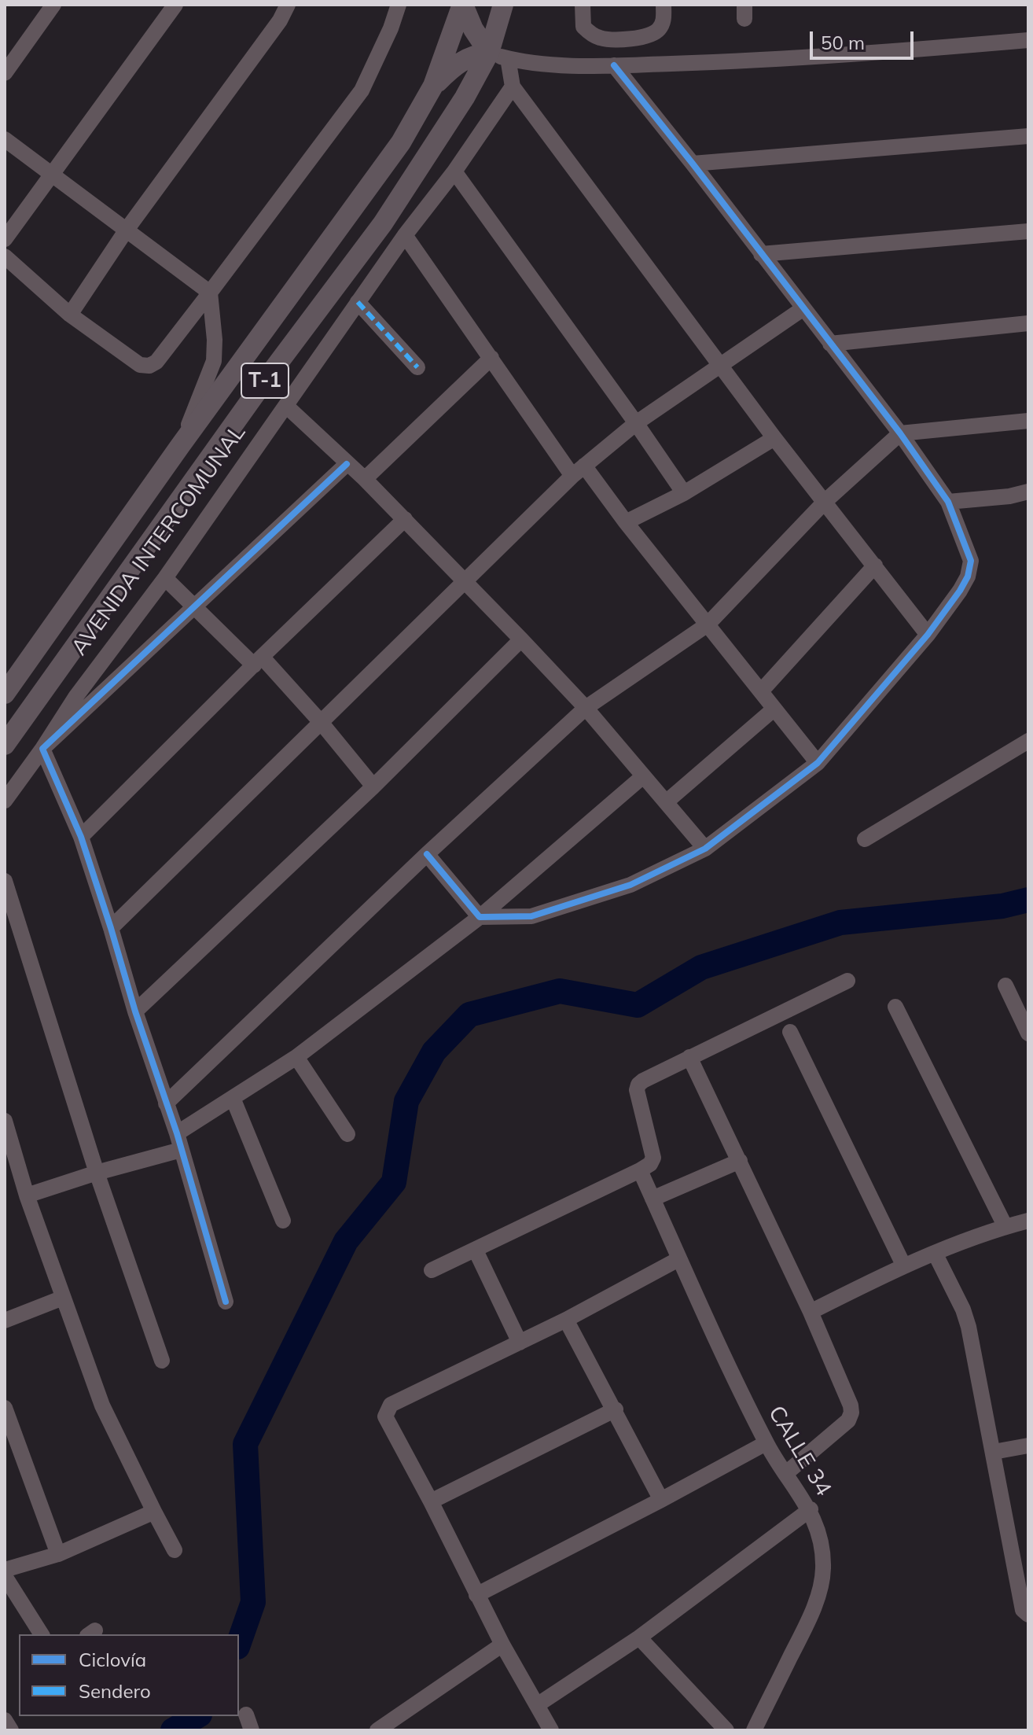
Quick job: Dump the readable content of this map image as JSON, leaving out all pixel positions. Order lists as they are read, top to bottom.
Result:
{
  "streets": {
    "main road": ["T-1", "AVENIDA INTERCOMUNAL"],
    "street": ["CALLE 34"]
  },
  "legend": ["Ciclovía", "Sendero"],
  "scale_bar": "50 m"
}
